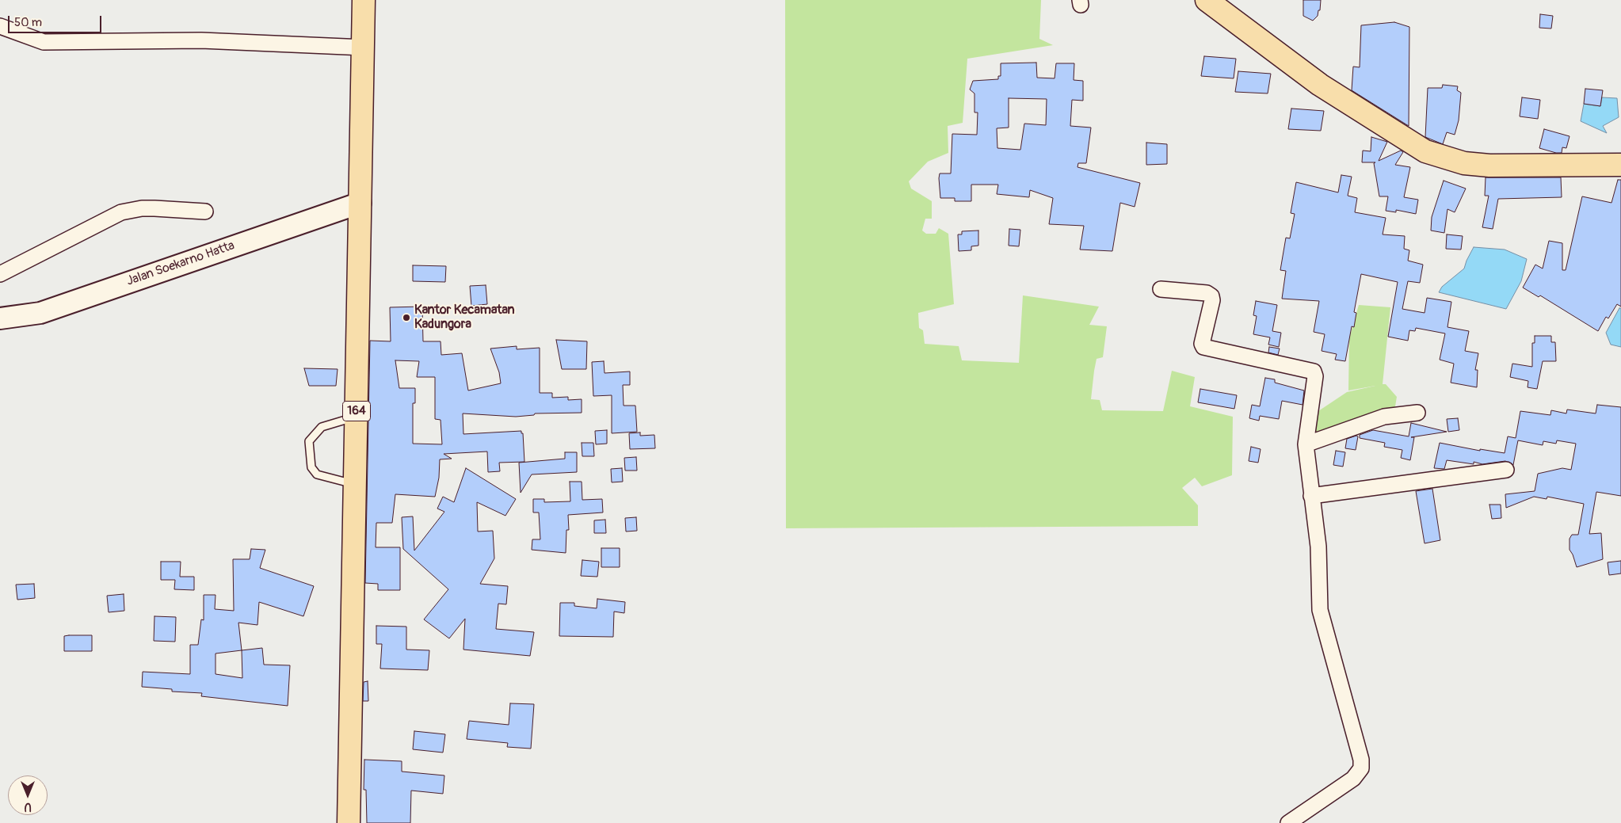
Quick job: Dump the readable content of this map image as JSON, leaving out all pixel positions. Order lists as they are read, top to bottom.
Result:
{
  "streets": {
    "main road": ["164"],
    "street": ["Jalan Soekarno Hatta"]
  },
  "crossings": [
    ["Jalan Soekarno Hatta", "164"]
  ],
  "places": ["Kantor Kecamatan Kadungora"],
  "scale_bar": "50 m",
  "north": "bottom"
}
